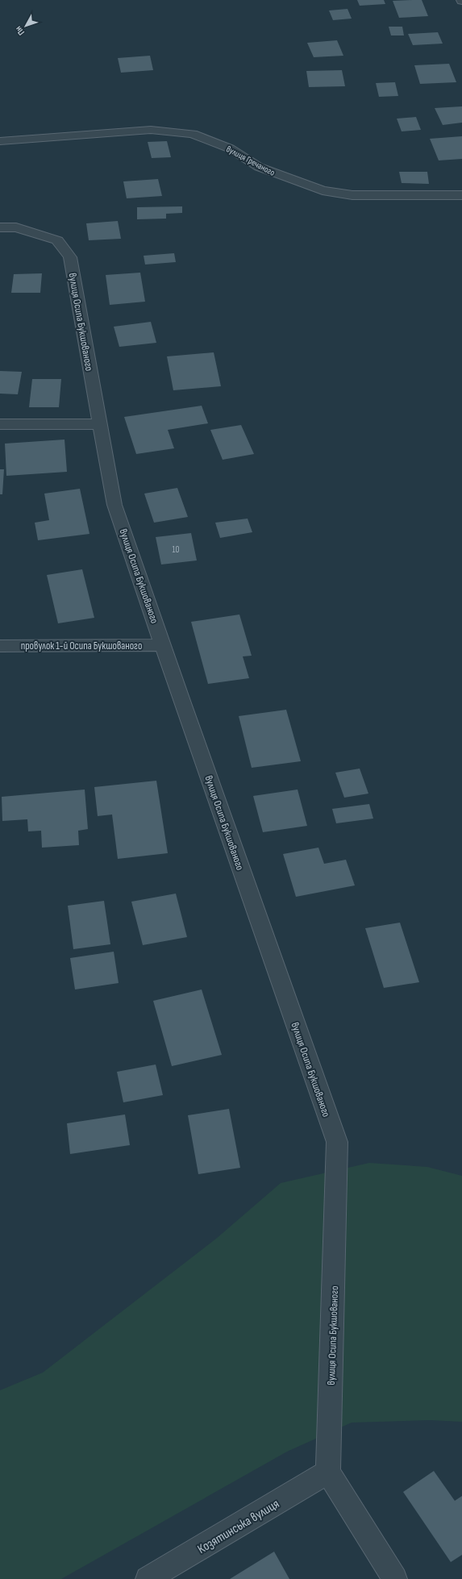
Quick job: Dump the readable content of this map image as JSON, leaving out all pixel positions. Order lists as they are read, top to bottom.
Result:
{
  "streets": {
    "street": [
      "вулиця Гречаного",
      "вулиця Осипа Букшованого",
      "провулок 1-й Осипа Букшованого",
      "Козятинська вулиця"
    ]
  },
  "crossings": [
    ["вулиця Осипа Букшованого", "провулок 1-й Осипа Букшованого"],
    ["вулиця Осипа Букшованого", "Козятинська вулиця"]
  ],
  "house_numbers": ["10"],
  "north": "bottom left"
}
